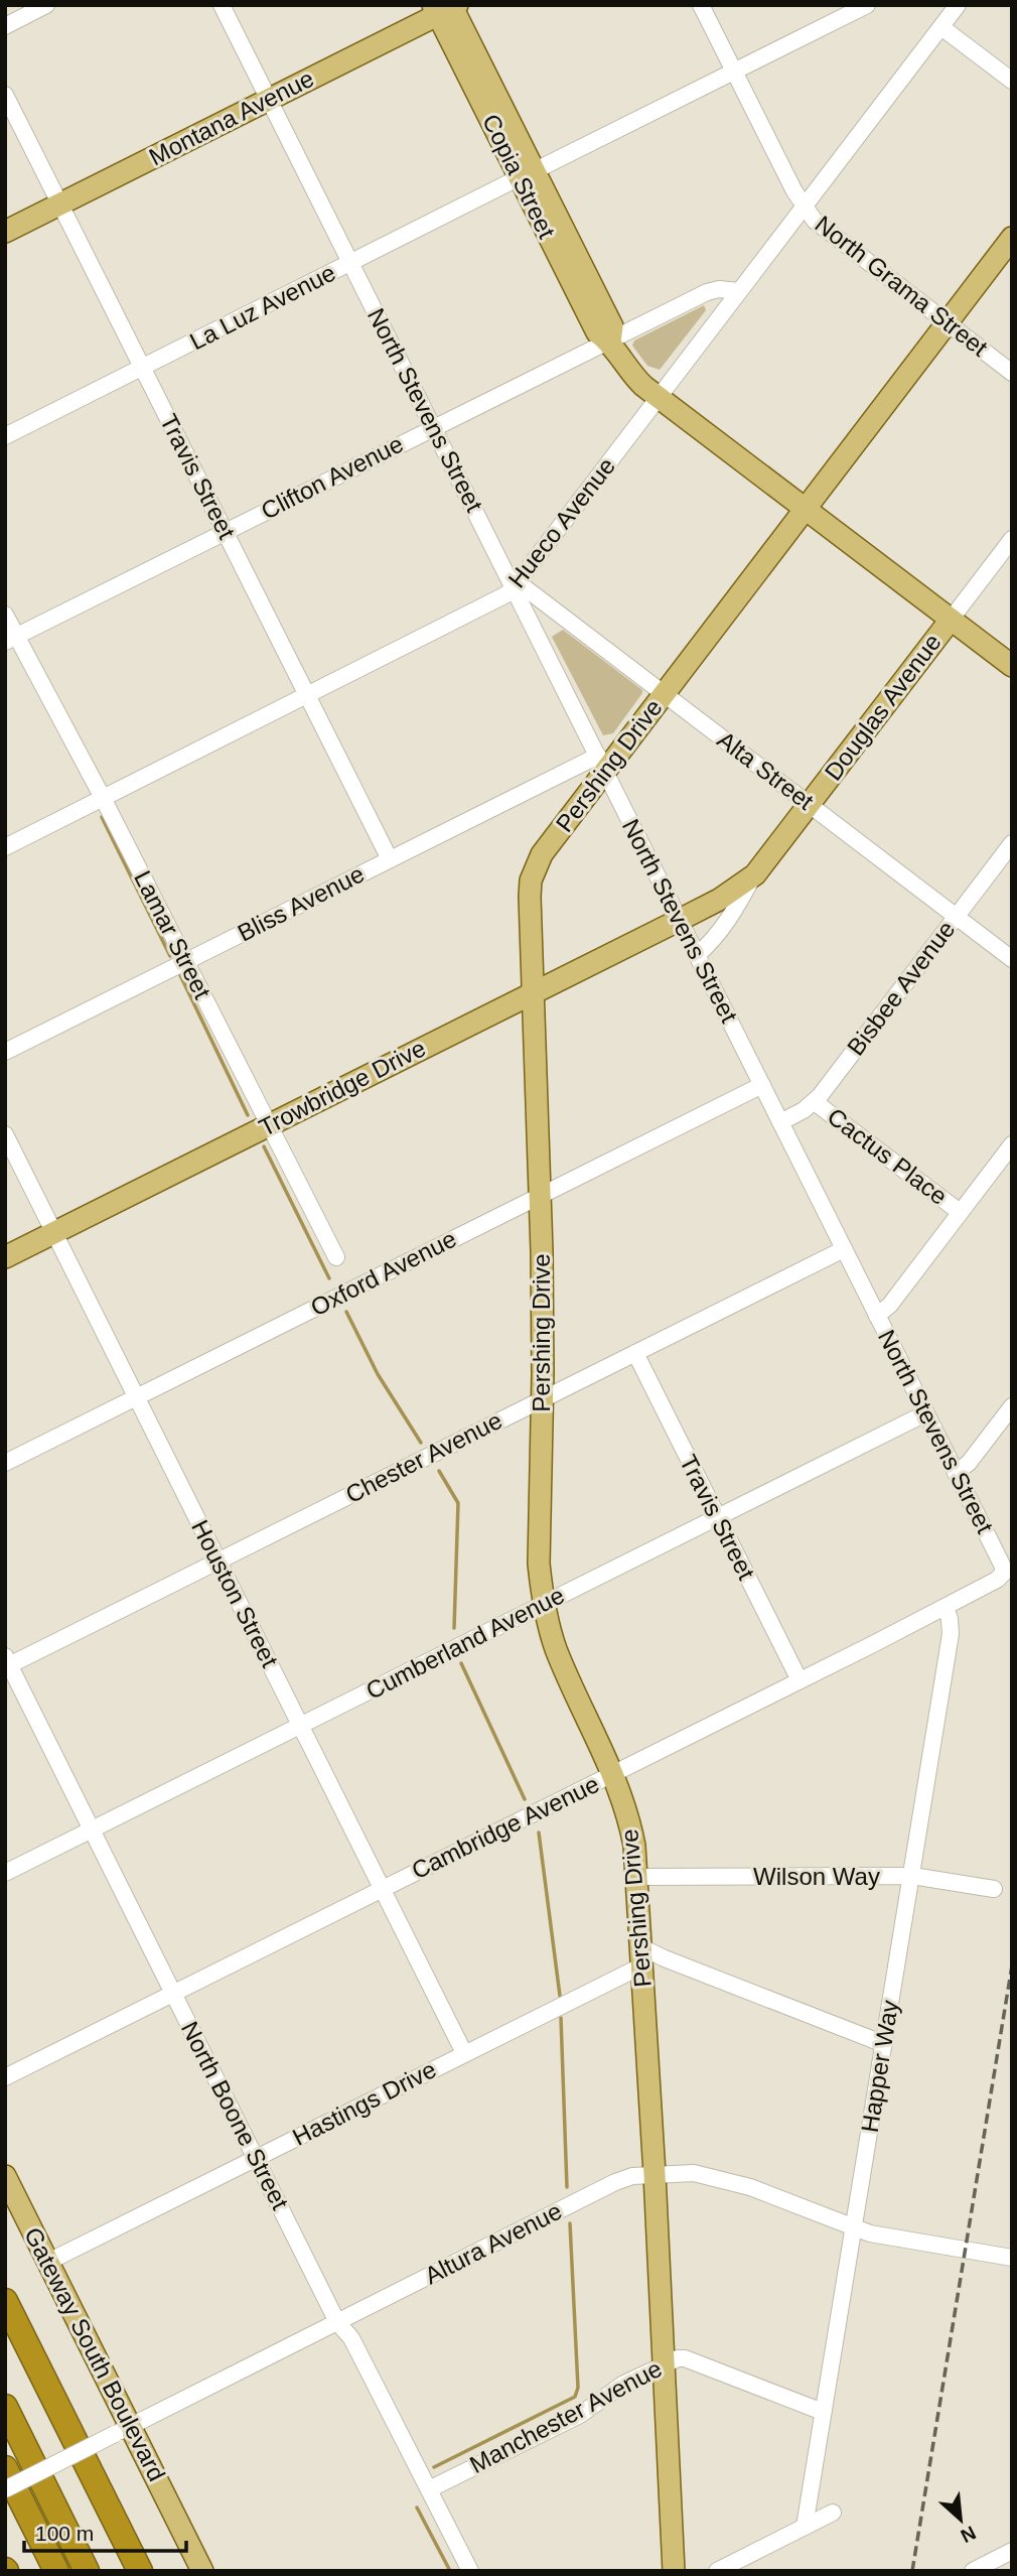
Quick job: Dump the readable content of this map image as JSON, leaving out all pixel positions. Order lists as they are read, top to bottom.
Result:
{
  "streets": {
    "main road": [
      "Montana Avenue",
      "Copia Street",
      "Douglas Avenue",
      "Pershing Drive",
      "Trowbridge Drive",
      "Gateway South Boulevard"
    ],
    "street": [
      "North Grama Street",
      "La Luz Avenue",
      "North Stevens Street",
      "Travis Street",
      "Clifton Avenue",
      "Hueco Avenue",
      "Alta Street",
      "Bliss Avenue",
      "Lamar Street",
      "Bisbee Avenue",
      "Cactus Place",
      "Oxford Avenue",
      "Chester Avenue",
      "Houston Street",
      "Cumberland Avenue",
      "Cambridge Avenue",
      "Wilson Way",
      "Happer Way",
      "Hastings Drive",
      "North Boone Street",
      "Altura Avenue",
      "Manchester Avenue"
    ]
  },
  "crossings": [
    ["Montana Avenue", "Copia Street"],
    ["Montana Avenue", "North Stevens Street"],
    ["Montana Avenue", "Travis Street"],
    ["Copia Street", "La Luz Avenue"],
    ["Copia Street", "Clifton Avenue"],
    ["Copia Street", "Hueco Avenue"],
    ["Copia Street", "Douglas Avenue"],
    ["Copia Street", "Pershing Drive"],
    ["North Grama Street", "La Luz Avenue"],
    ["North Grama Street", "Hueco Avenue"],
    ["North Grama Street", "Pershing Drive"],
    ["La Luz Avenue", "North Stevens Street"],
    ["La Luz Avenue", "Travis Street"],
    ["North Stevens Street", "Clifton Avenue"],
    ["North Stevens Street", "Hueco Avenue"],
    ["North Stevens Street", "Douglas Avenue"],
    ["North Stevens Street", "Pershing Drive"],
    ["North Stevens Street", "Alta Street"],
    ["North Stevens Street", "Bliss Avenue"],
    ["North Stevens Street", "Bisbee Avenue"],
    ["North Stevens Street", "Trowbridge Drive"],
    ["North Stevens Street", "Oxford Avenue"],
    ["North Stevens Street", "Chester Avenue"],
    ["North Stevens Street", "Cumberland Avenue"],
    ["North Stevens Street", "Cambridge Avenue"],
    ["Travis Street", "Clifton Avenue"],
    ["Travis Street", "Hueco Avenue"],
    ["Travis Street", "Bliss Avenue"],
    ["Travis Street", "Chester Avenue"],
    ["Travis Street", "Cumberland Avenue"],
    ["Travis Street", "Cambridge Avenue"],
    ["Clifton Avenue", "Hueco Avenue"],
    ["Clifton Avenue", "Lamar Street"],
    ["Hueco Avenue", "Alta Street"],
    ["Hueco Avenue", "Lamar Street"],
    ["Douglas Avenue", "Alta Street"],
    ["Douglas Avenue", "Trowbridge Drive"],
    ["Pershing Drive", "Alta Street"],
    ["Pershing Drive", "Bliss Avenue"],
    ["Pershing Drive", "Trowbridge Drive"],
    ["Pershing Drive", "Oxford Avenue"],
    ["Pershing Drive", "Chester Avenue"],
    ["Pershing Drive", "Cumberland Avenue"],
    ["Pershing Drive", "Cambridge Avenue"],
    ["Pershing Drive", "Wilson Way"],
    ["Pershing Drive", "Hastings Drive"],
    ["Pershing Drive", "Altura Avenue"],
    ["Pershing Drive", "Manchester Avenue"],
    ["Alta Street", "Bisbee Avenue"],
    ["Bliss Avenue", "Lamar Street"],
    ["Lamar Street", "Trowbridge Drive"],
    ["Bisbee Avenue", "Cactus Place"],
    ["Trowbridge Drive", "Houston Street"],
    ["Oxford Avenue", "Houston Street"],
    ["Chester Avenue", "Houston Street"],
    ["Chester Avenue", "North Boone Street"],
    ["Houston Street", "Cumberland Avenue"],
    ["Houston Street", "Cambridge Avenue"],
    ["Houston Street", "Hastings Drive"],
    ["Cumberland Avenue", "North Boone Street"],
    ["Cambridge Avenue", "Happer Way"],
    ["Cambridge Avenue", "North Boone Street"],
    ["Wilson Way", "Happer Way"],
    ["Happer Way", "Altura Avenue"],
    ["Happer Way", "Manchester Avenue"],
    ["Hastings Drive", "North Boone Street"],
    ["Hastings Drive", "Gateway South Boulevard"],
    ["North Boone Street", "Altura Avenue"],
    ["North Boone Street", "Manchester Avenue"],
    ["Altura Avenue", "Gateway South Boulevard"]
  ],
  "scale_bar": "100 m",
  "north": "bottom right"
}
